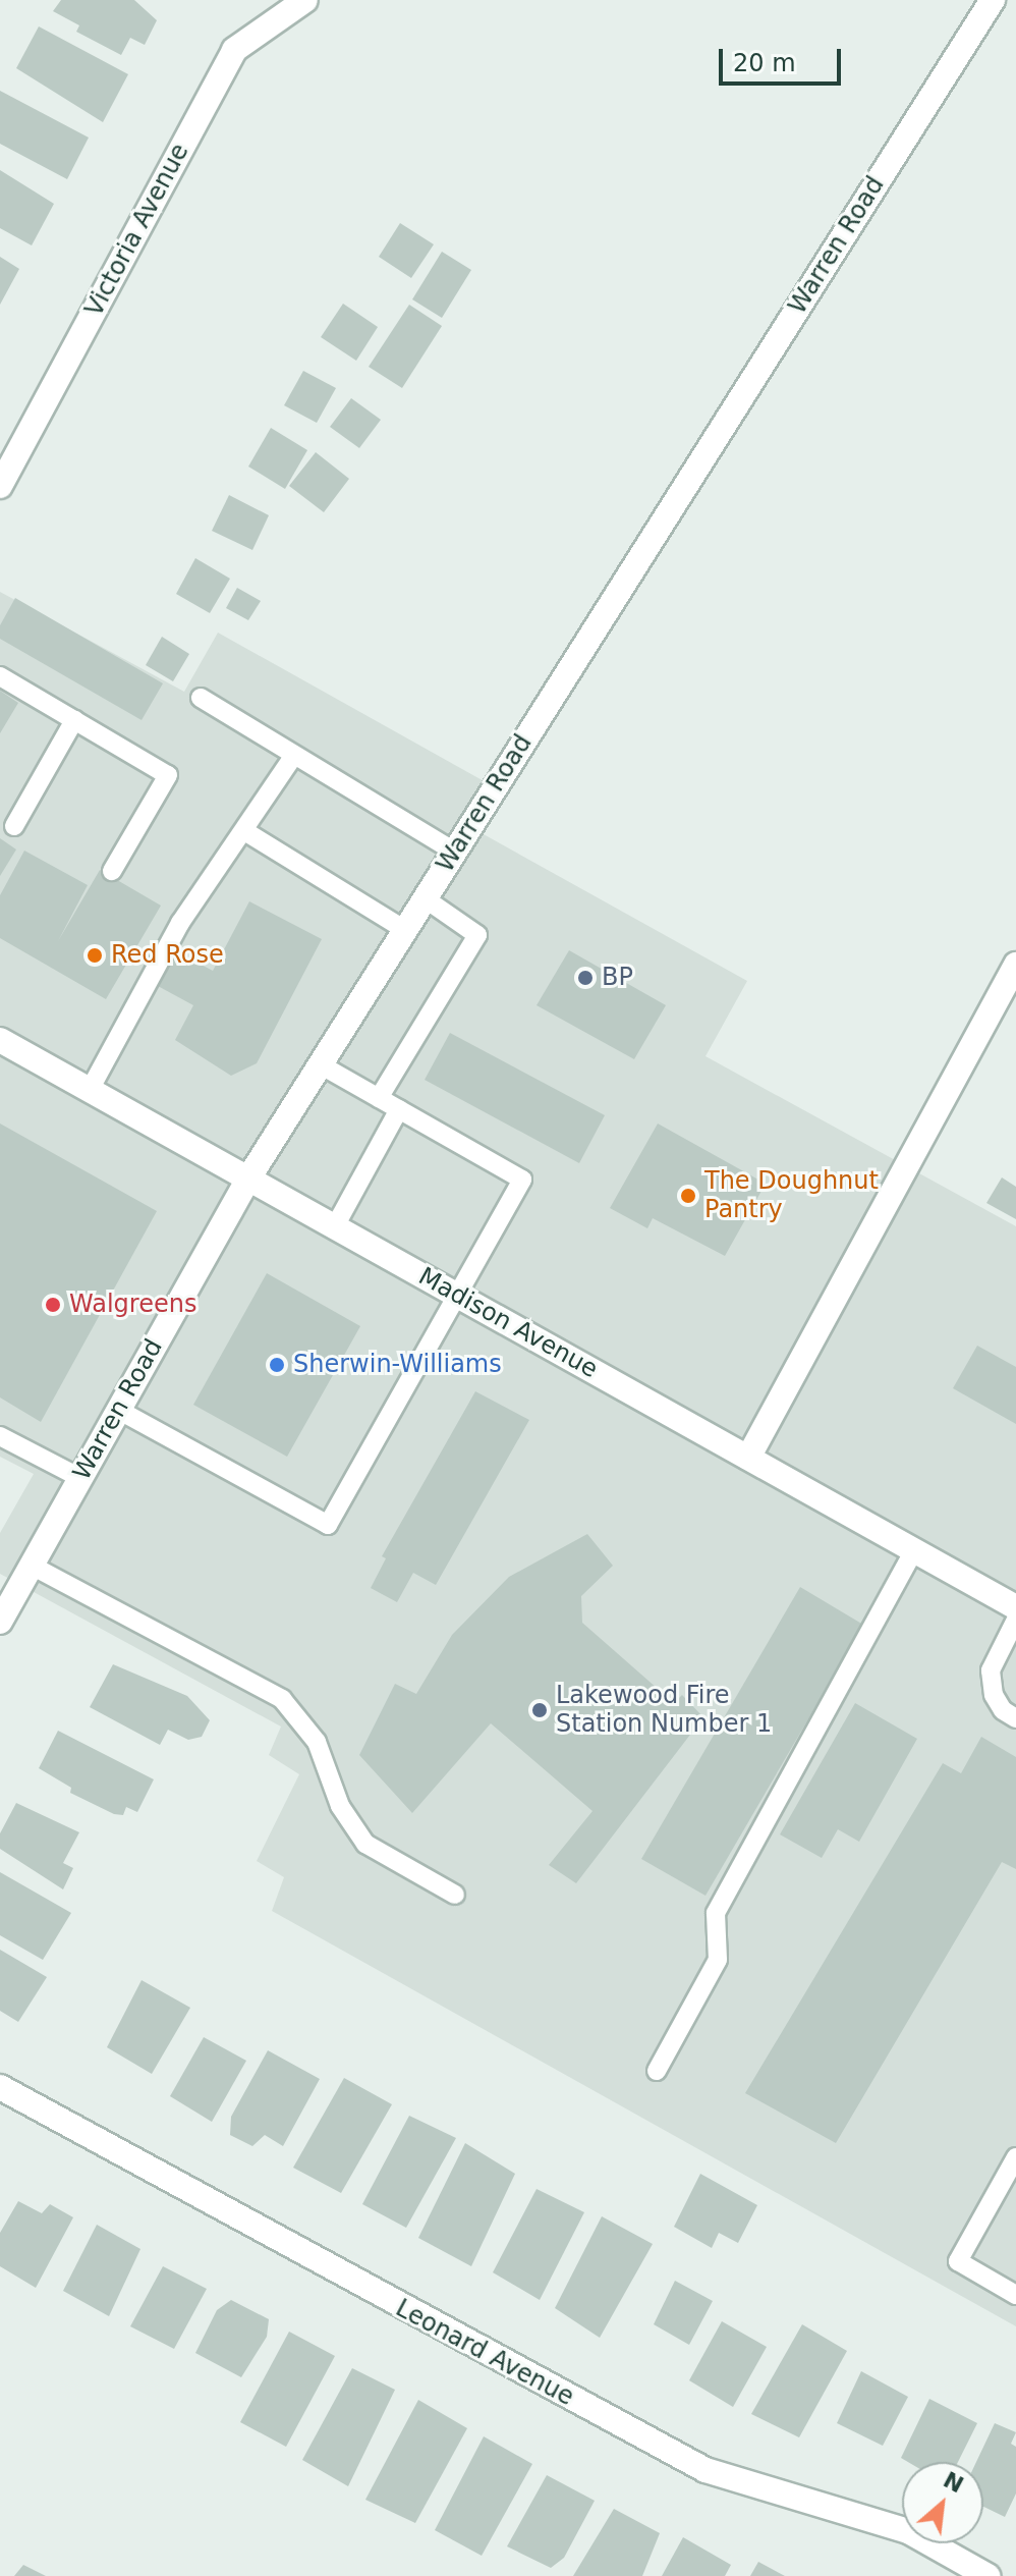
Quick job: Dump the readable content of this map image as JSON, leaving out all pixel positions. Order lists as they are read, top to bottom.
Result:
{
  "streets": {
    "main road": [
      "Victoria Avenue",
      "Warren Road",
      "Madison Avenue",
      "Leonard Avenue"
    ]
  },
  "crossings": [
    ["Warren Road", "Madison Avenue"]
  ],
  "places": [
    "Red Rose",
    "BP",
    "The Doughnut Pantry",
    "Walgreens",
    "Sherwin-Williams",
    "Lakewood Fire Station Number 1"
  ],
  "scale_bar": "20 m",
  "north": "top right"
}
